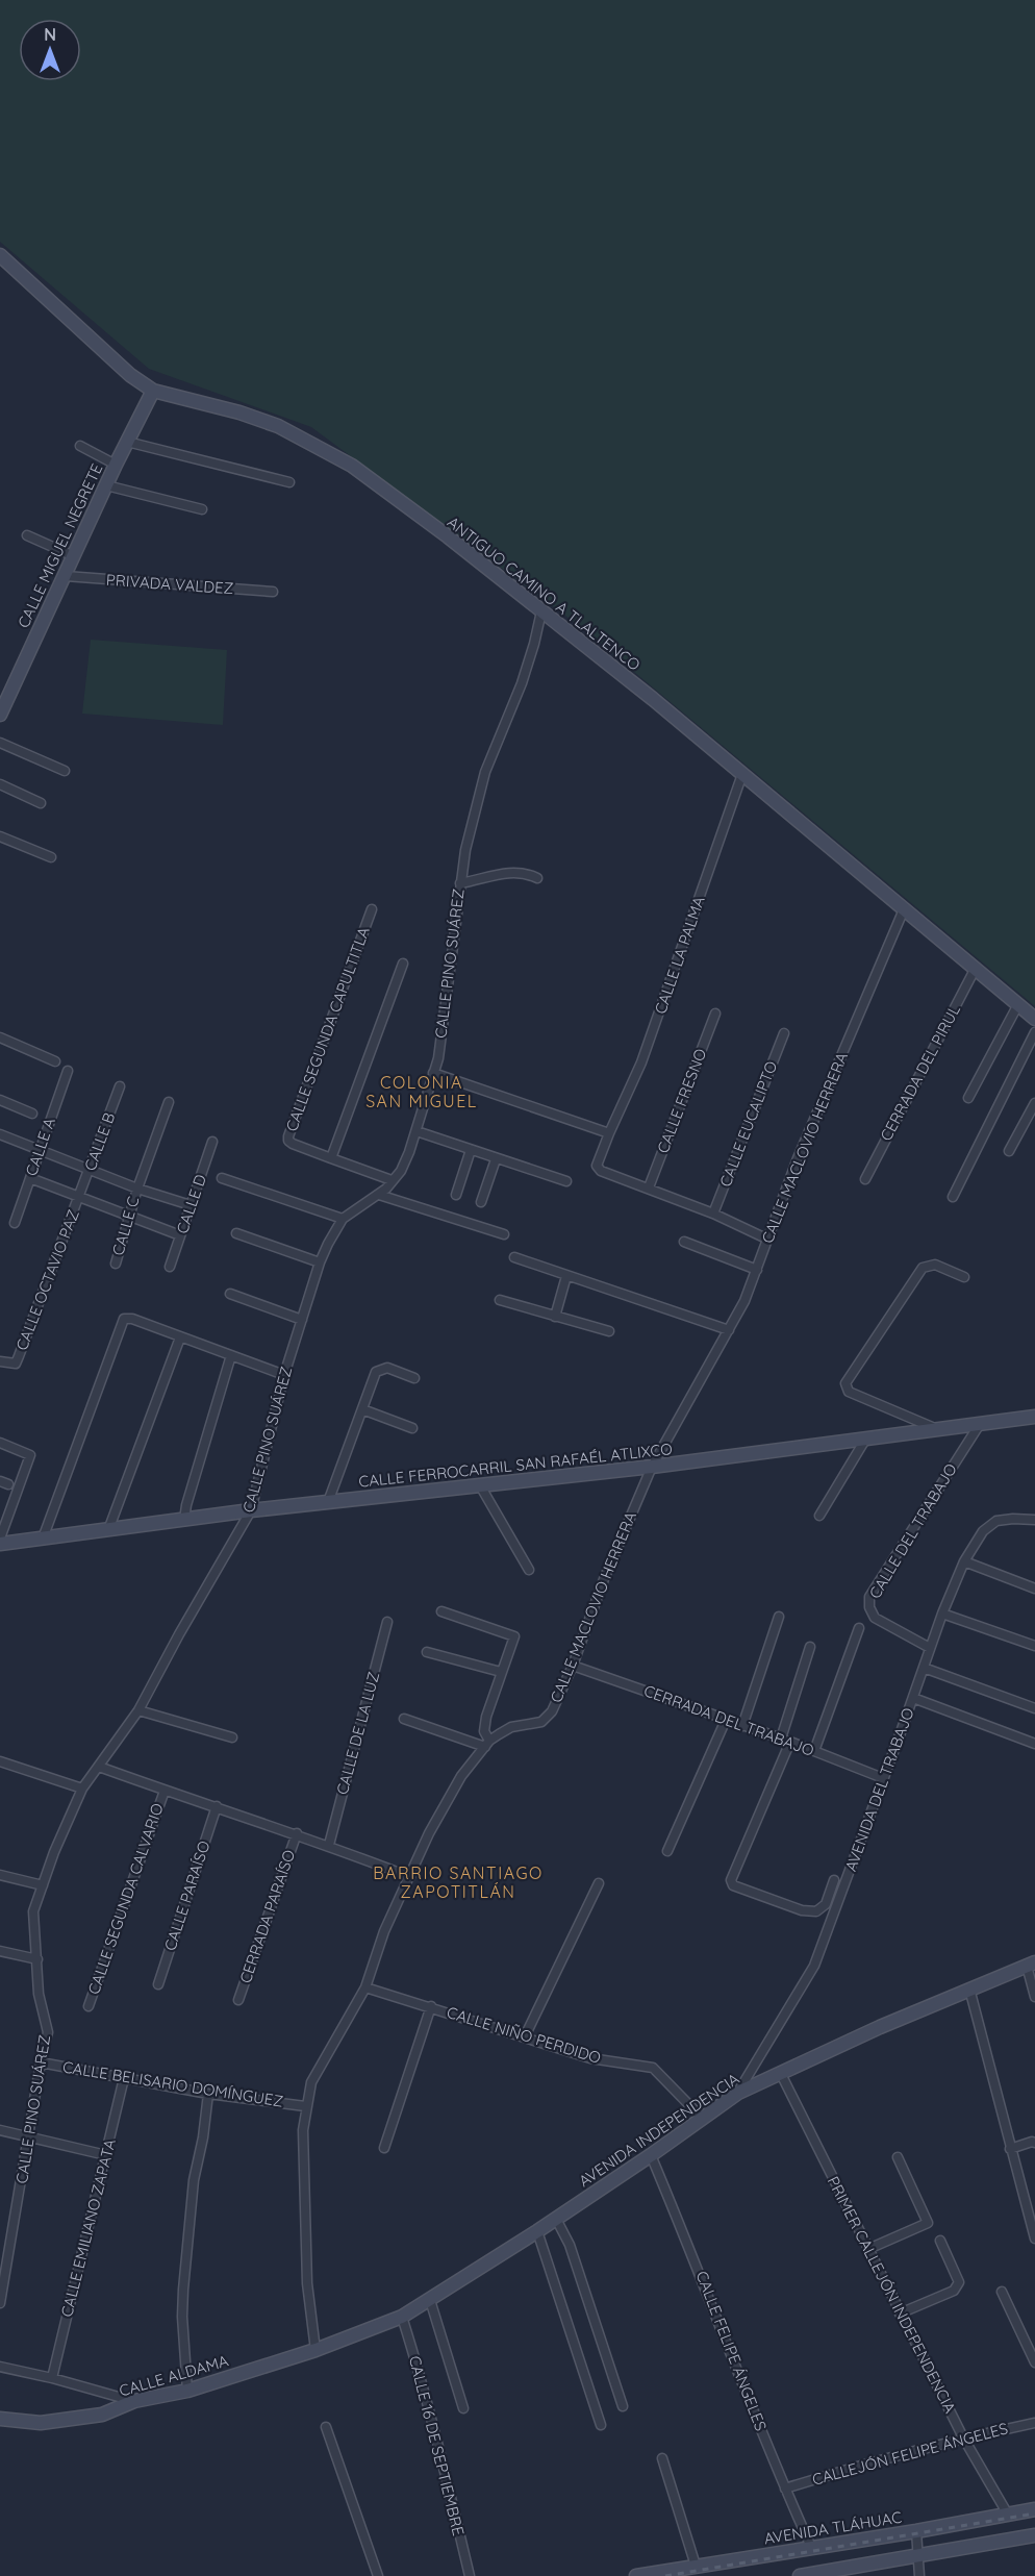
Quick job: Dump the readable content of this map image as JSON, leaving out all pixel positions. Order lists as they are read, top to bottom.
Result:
{
  "streets": {
    "street": [
      "CALLE MIGUEL NEGRETE",
      "PRIVADA VALDEZ",
      "ANTIGUO CAMINO A TLALTENCO",
      "CALLE LA PALMA",
      "CALLE PINO SUÁREZ",
      "CALLE SEGUNDA CAPULTITLA",
      "CERRADA DEL PIRUL",
      "CALLE FRESNO",
      "CALLE EUCALIPTO",
      "CALLE B",
      "CALLE A",
      "CALLE MACLOVIO HERRERA",
      "CALLE D",
      "CALLE C",
      "CALLE OCTAVIO PAZ",
      "CALLE FERROCARRIL SAN RAFAÉL ATLIXCO",
      "CALLE DEL TRABAJO",
      "CERRADA DEL TRABAJO",
      "CALLE DE LA LUZ",
      "AVENIDA DEL TRABAJO",
      "CALLE PARAÍSO",
      "CALLE SEGUNDA CALVARIO",
      "CERRADA PARAÍSO",
      "CALLE NIÑO PERDIDO",
      "CALLE BELISARIO DOMÍNGUEZ",
      "AVENIDA INDEPENDENCIA",
      "CALLE EMILIANO ZAPATA",
      "PRIMER CALLEJÓN INDEPENDENCIA",
      "CALLE FELIPE ÁNGELES",
      "CALLE ALDAMA",
      "CALLE 16 DE SEPTIEMBRE",
      "CALLEJÓN FELIPE ÁNGELES",
      "AVENIDA TLÁHUAC"
    ]
  },
  "crossings": [
    ["CALLE MIGUEL NEGRETE", "PRIVADA VALDEZ"],
    ["CALLE MIGUEL NEGRETE", "ANTIGUO CAMINO A TLALTENCO"],
    ["ANTIGUO CAMINO A TLALTENCO", "CALLE LA PALMA"],
    ["ANTIGUO CAMINO A TLALTENCO", "CALLE PINO SUÁREZ"],
    ["ANTIGUO CAMINO A TLALTENCO", "CERRADA DEL PIRUL"],
    ["ANTIGUO CAMINO A TLALTENCO", "CALLE MACLOVIO HERRERA"],
    ["CALLE LA PALMA", "CALLE FRESNO"],
    ["CALLE PINO SUÁREZ", "CALLE FERROCARRIL SAN RAFAÉL ATLIXCO"],
    ["CALLE PINO SUÁREZ", "CALLE BELISARIO DOMÍNGUEZ"],
    ["CALLE B", "CALLE OCTAVIO PAZ"],
    ["CALLE MACLOVIO HERRERA", "CALLE FERROCARRIL SAN RAFAÉL ATLIXCO"],
    ["CALLE MACLOVIO HERRERA", "CERRADA DEL TRABAJO"],
    ["CALLE MACLOVIO HERRERA", "CALLE NIÑO PERDIDO"],
    ["CALLE MACLOVIO HERRERA", "CALLE BELISARIO DOMÍNGUEZ"],
    ["CALLE MACLOVIO HERRERA", "AVENIDA INDEPENDENCIA"],
    ["CALLE MACLOVIO HERRERA", "CALLE ALDAMA"],
    ["CALLE FERROCARRIL SAN RAFAÉL ATLIXCO", "CALLE DEL TRABAJO"],
    ["CALLE DEL TRABAJO", "AVENIDA DEL TRABAJO"],
    ["CERRADA DEL TRABAJO", "AVENIDA DEL TRABAJO"],
    ["AVENIDA DEL TRABAJO", "AVENIDA INDEPENDENCIA"],
    ["CALLE NIÑO PERDIDO", "AVENIDA INDEPENDENCIA"],
    ["CALLE BELISARIO DOMÍNGUEZ", "CALLE EMILIANO ZAPATA"],
    ["AVENIDA INDEPENDENCIA", "PRIMER CALLEJÓN INDEPENDENCIA"],
    ["AVENIDA INDEPENDENCIA", "CALLE FELIPE ÁNGELES"],
    ["AVENIDA INDEPENDENCIA", "CALLE ALDAMA"],
    ["AVENIDA INDEPENDENCIA", "CALLE 16 DE SEPTIEMBRE"],
    ["PRIMER CALLEJÓN INDEPENDENCIA", "CALLEJÓN FELIPE ÁNGELES"],
    ["PRIMER CALLEJÓN INDEPENDENCIA", "AVENIDA TLÁHUAC"],
    ["CALLE FELIPE ÁNGELES", "CALLEJÓN FELIPE ÁNGELES"],
    ["CALLE FELIPE ÁNGELES", "AVENIDA TLÁHUAC"]
  ],
  "districts": ["COLONIA SAN MIGUEL", "BARRIO SANTIAGO ZAPOTITLÁN"],
  "north": "top"
}
